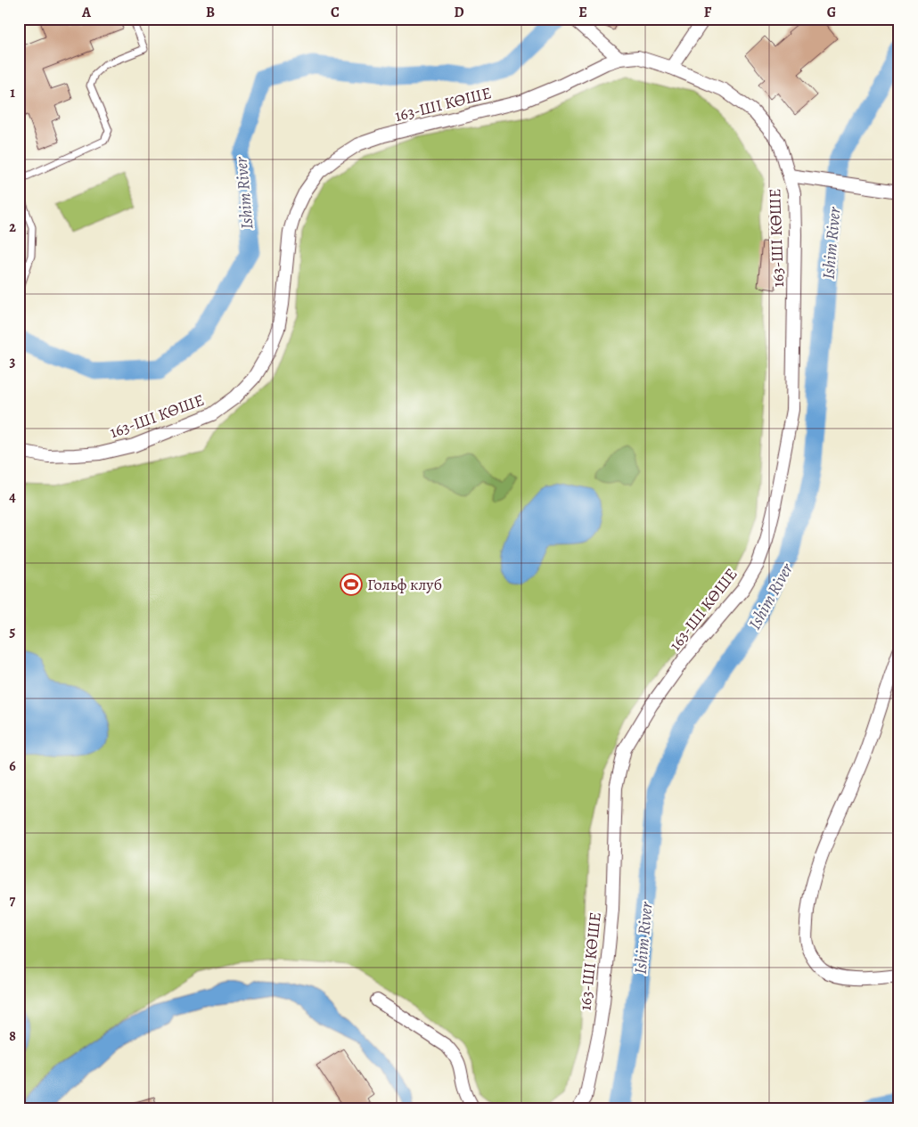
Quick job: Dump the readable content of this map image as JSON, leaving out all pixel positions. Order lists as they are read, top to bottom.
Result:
{
  "streets": {
    "street": ["163-ШІ КӨШЕ"]
  },
  "water": ["Ishim River"],
  "places": {
    "sports": ["Гольф клуб"]
  },
  "grid": {
    "columns": [
      "A",
      "B",
      "C",
      "D",
      "E",
      "F",
      "G"
    ],
    "rows": [
      "1",
      "2",
      "3",
      "4",
      "5",
      "6",
      "7",
      "8"
    ]
  }
}
